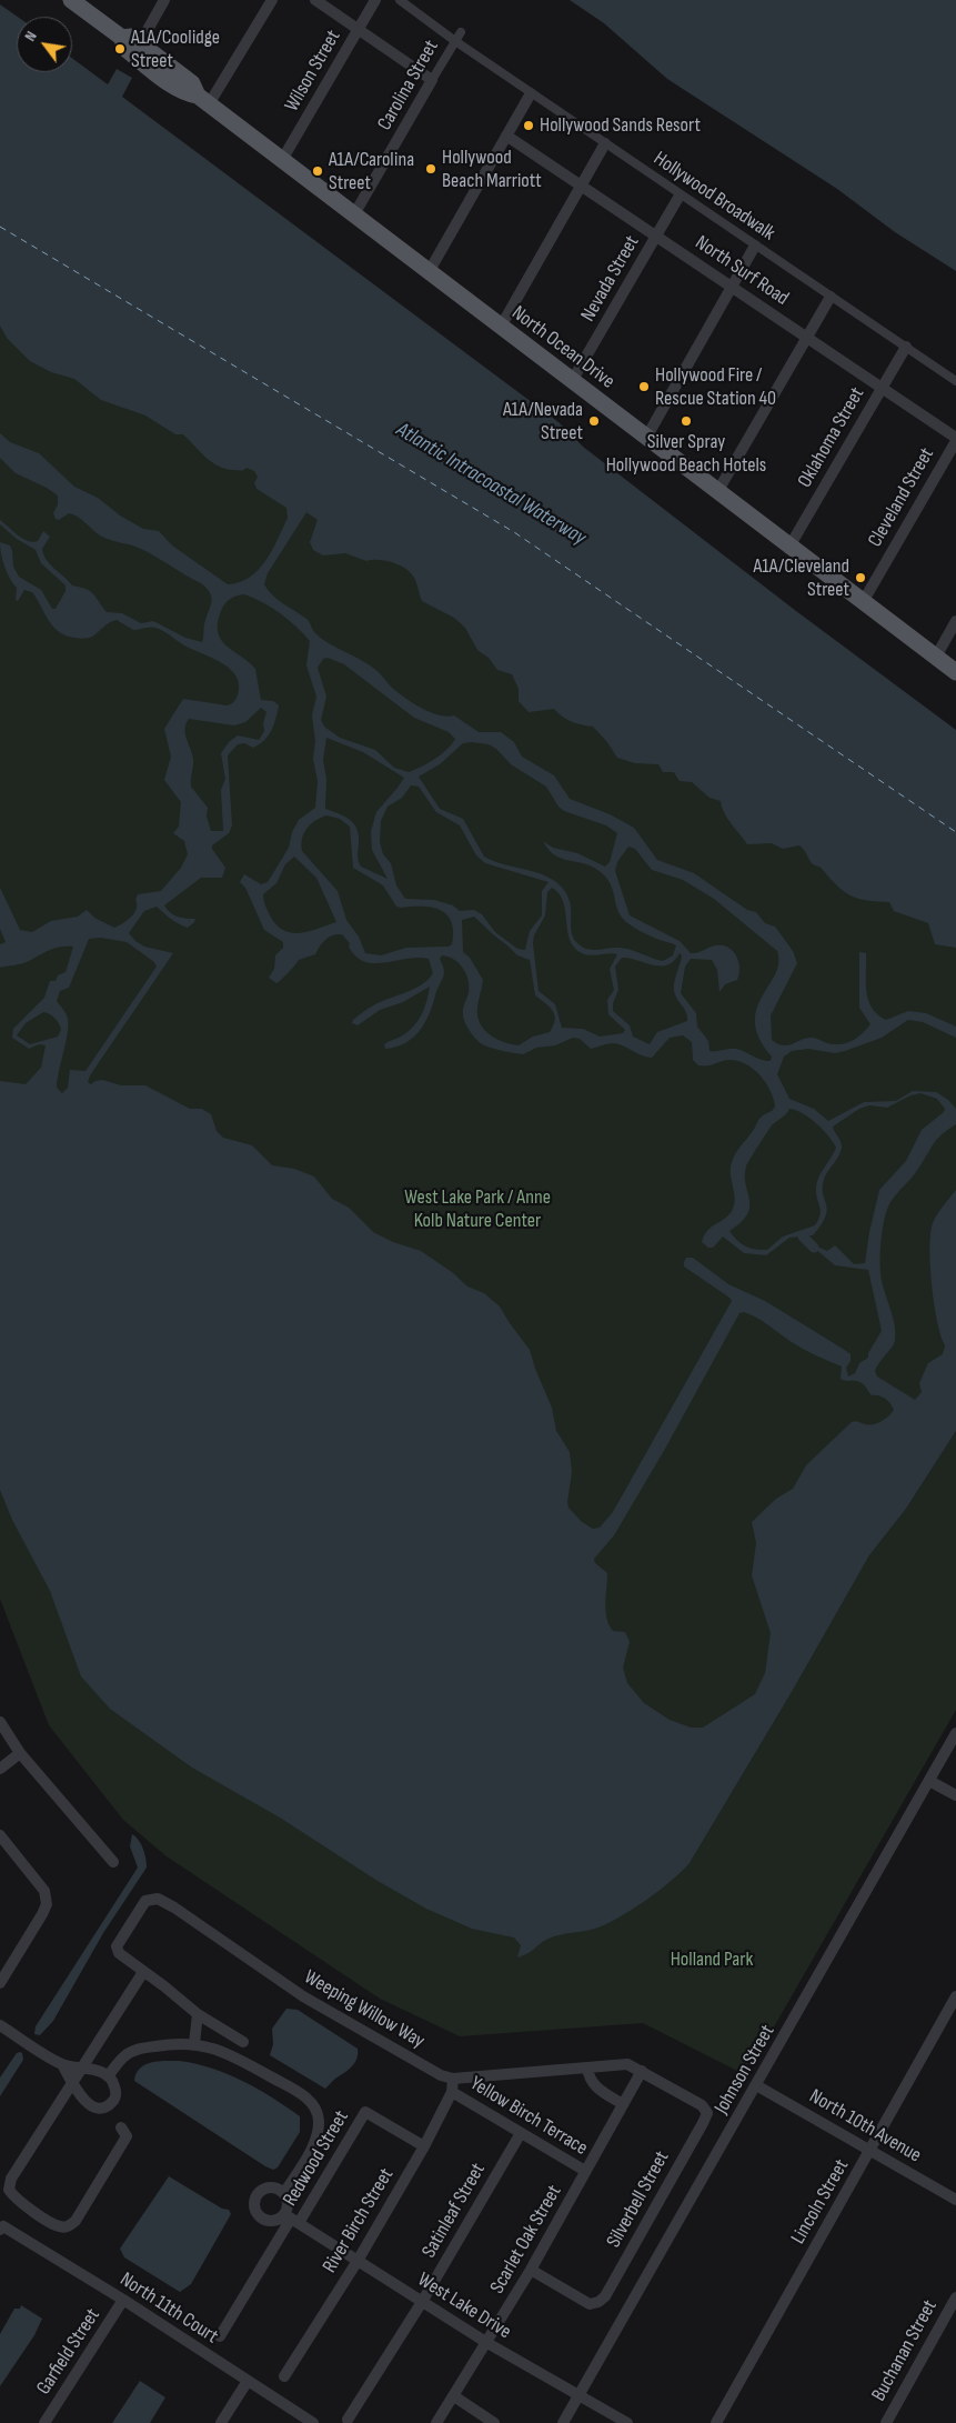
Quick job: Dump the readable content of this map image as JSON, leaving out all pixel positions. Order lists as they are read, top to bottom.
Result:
{
  "streets": {
    "main road": ["North Ocean Drive"],
    "street": [
      "Wilson Street",
      "Carolina Street",
      "Hollywood Broadwalk",
      "North Surf Road",
      "Nevada Street",
      "Oklahoma Street",
      "Cleveland Street",
      "Weeping Willow Way",
      "Johnson Street",
      "Yellow Birch Terrace",
      "North 10th Avenue",
      "Redwood Street",
      "Silverbell Street",
      "Lincoln Street",
      "Satinleaf Street",
      "River Birch Street",
      "Scarlet Oak Street",
      "West Lake Drive",
      "North 11th Court",
      "Buchanan Street",
      "Garfield Street"
    ]
  },
  "crossings": [
    ["Wilson Street", "North Ocean Drive"],
    ["Carolina Street", "Hollywood Broadwalk"],
    ["Carolina Street", "North Ocean Drive"],
    ["Hollywood Broadwalk", "Nevada Street"],
    ["Hollywood Broadwalk", "Oklahoma Street"],
    ["North Surf Road", "Nevada Street"],
    ["North Surf Road", "Oklahoma Street"],
    ["North Surf Road", "Cleveland Street"],
    ["Nevada Street", "North Ocean Drive"],
    ["North Ocean Drive", "Oklahoma Street"],
    ["North Ocean Drive", "Cleveland Street"],
    ["Weeping Willow Way", "Silverbell Street"],
    ["Weeping Willow Way", "River Birch Street"],
    ["Weeping Willow Way", "Scarlet Oak Street"],
    ["Johnson Street", "North 10th Avenue"],
    ["Johnson Street", "West Lake Drive"],
    ["Yellow Birch Terrace", "Satinleaf Street"],
    ["Yellow Birch Terrace", "River Birch Street"],
    ["Yellow Birch Terrace", "Scarlet Oak Street"],
    ["North 10th Avenue", "Lincoln Street"],
    ["Redwood Street", "River Birch Street"],
    ["Redwood Street", "West Lake Drive"],
    ["Silverbell Street", "Scarlet Oak Street"],
    ["Satinleaf Street", "West Lake Drive"],
    ["River Birch Street", "West Lake Drive"],
    ["Scarlet Oak Street", "West Lake Drive"],
    ["North 11th Court", "Garfield Street"]
  ],
  "water": ["Atlantic Intracoastal Waterway"],
  "parks": ["West Lake Park / Anne Kolb Nature Center", "Holland Park"],
  "places": [
    "A1A/Coolidge Street",
    "Hollywood Sands Resort",
    "Hollywood Beach Marriott",
    "A1A/Carolina Street",
    "Hollywood Fire / Rescue Station 40",
    "A1A/Nevada Street",
    "Silver Spray Hollywood Beach Hotels",
    "A1A/Cleveland Street"
  ],
  "north": "top left"
}
